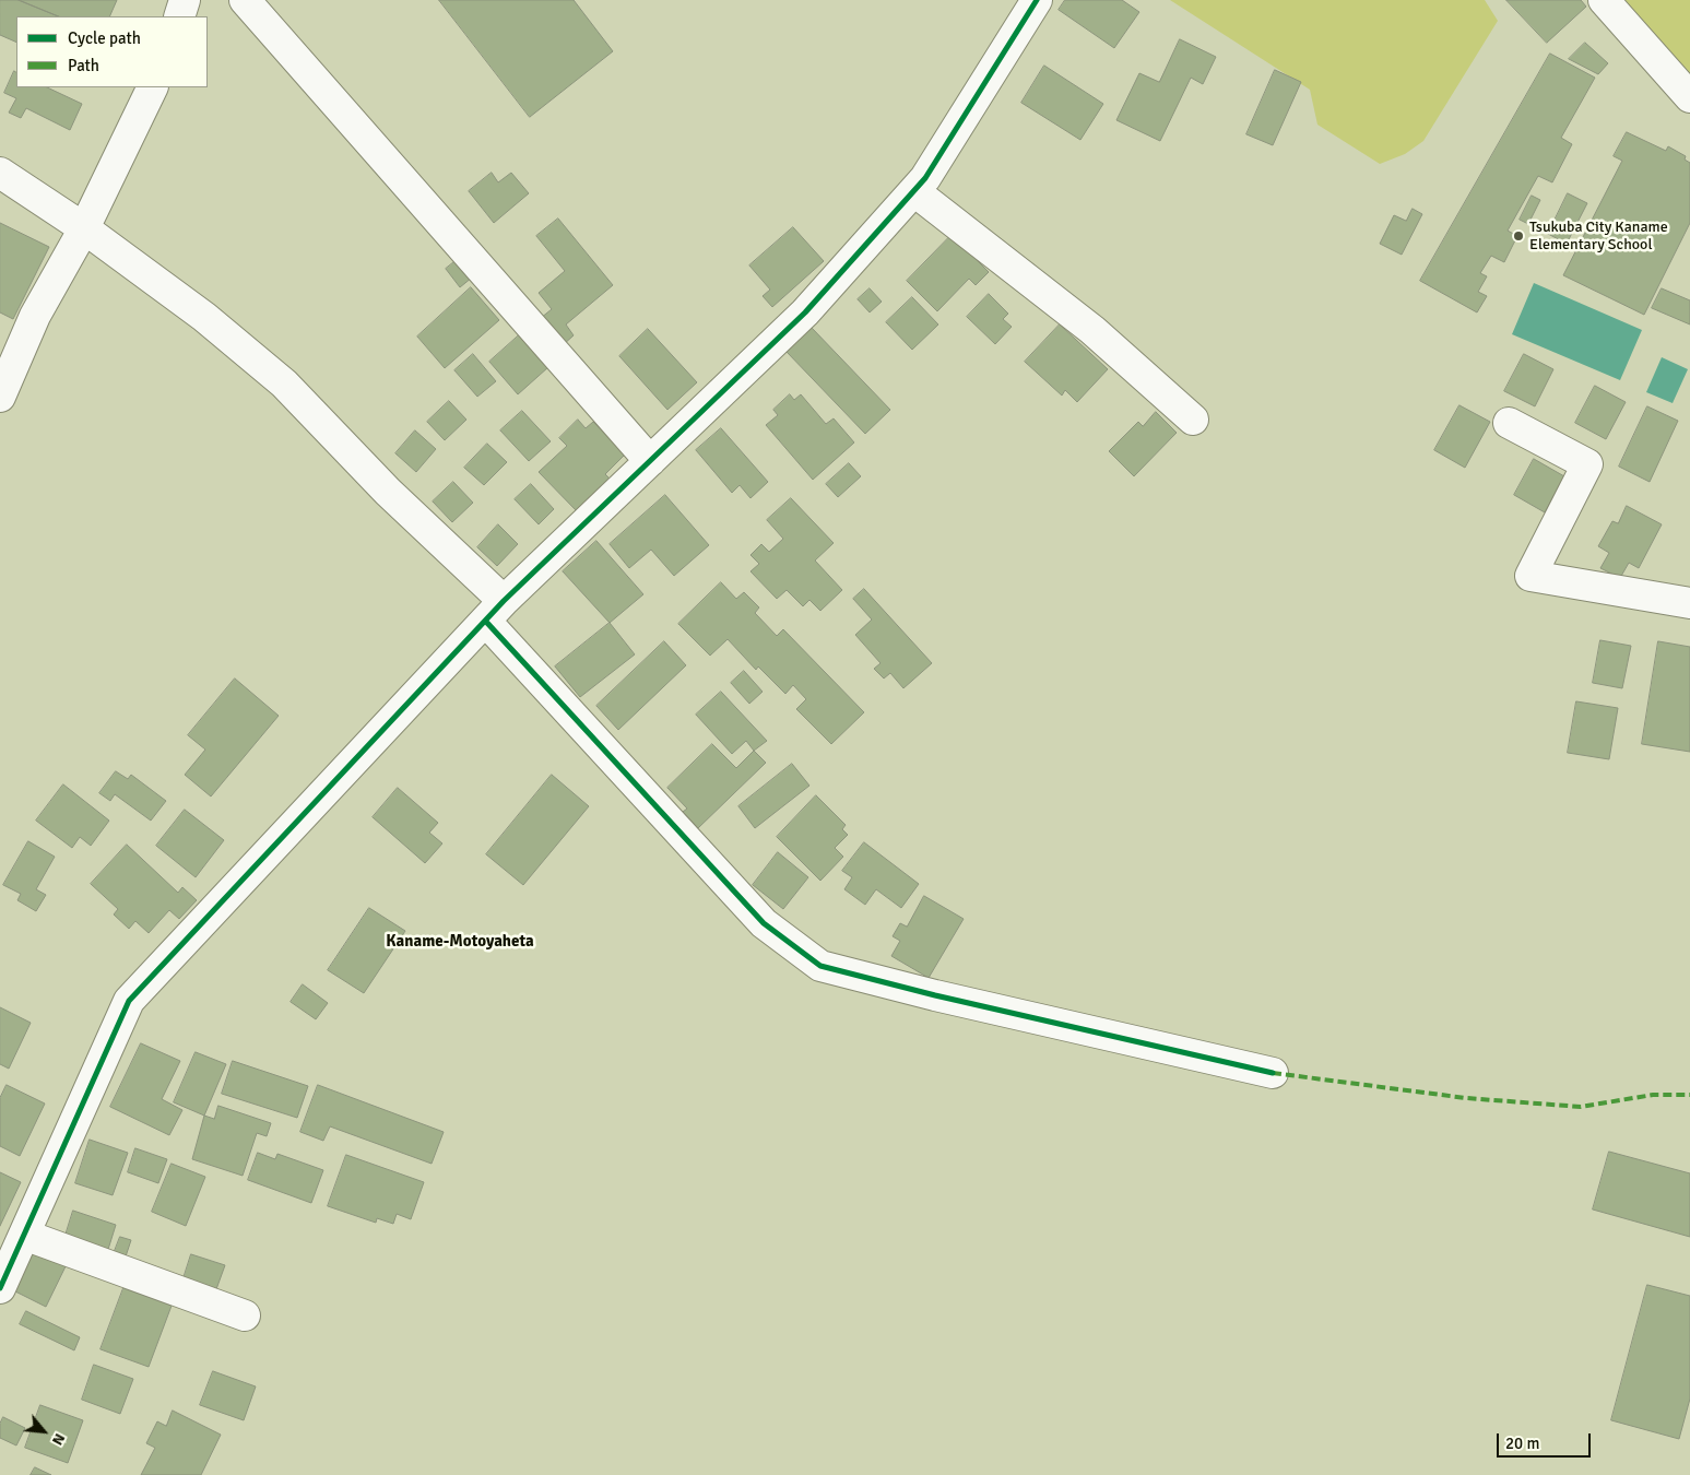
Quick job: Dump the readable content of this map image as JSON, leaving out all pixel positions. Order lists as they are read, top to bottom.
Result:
{
  "districts": ["Kaname-Motoyaheta"],
  "places": ["Tsukuba City Kaname Elementary School"],
  "legend": ["Cycle path", "Path"],
  "scale_bar": "20 m",
  "north": "bottom right"
}
